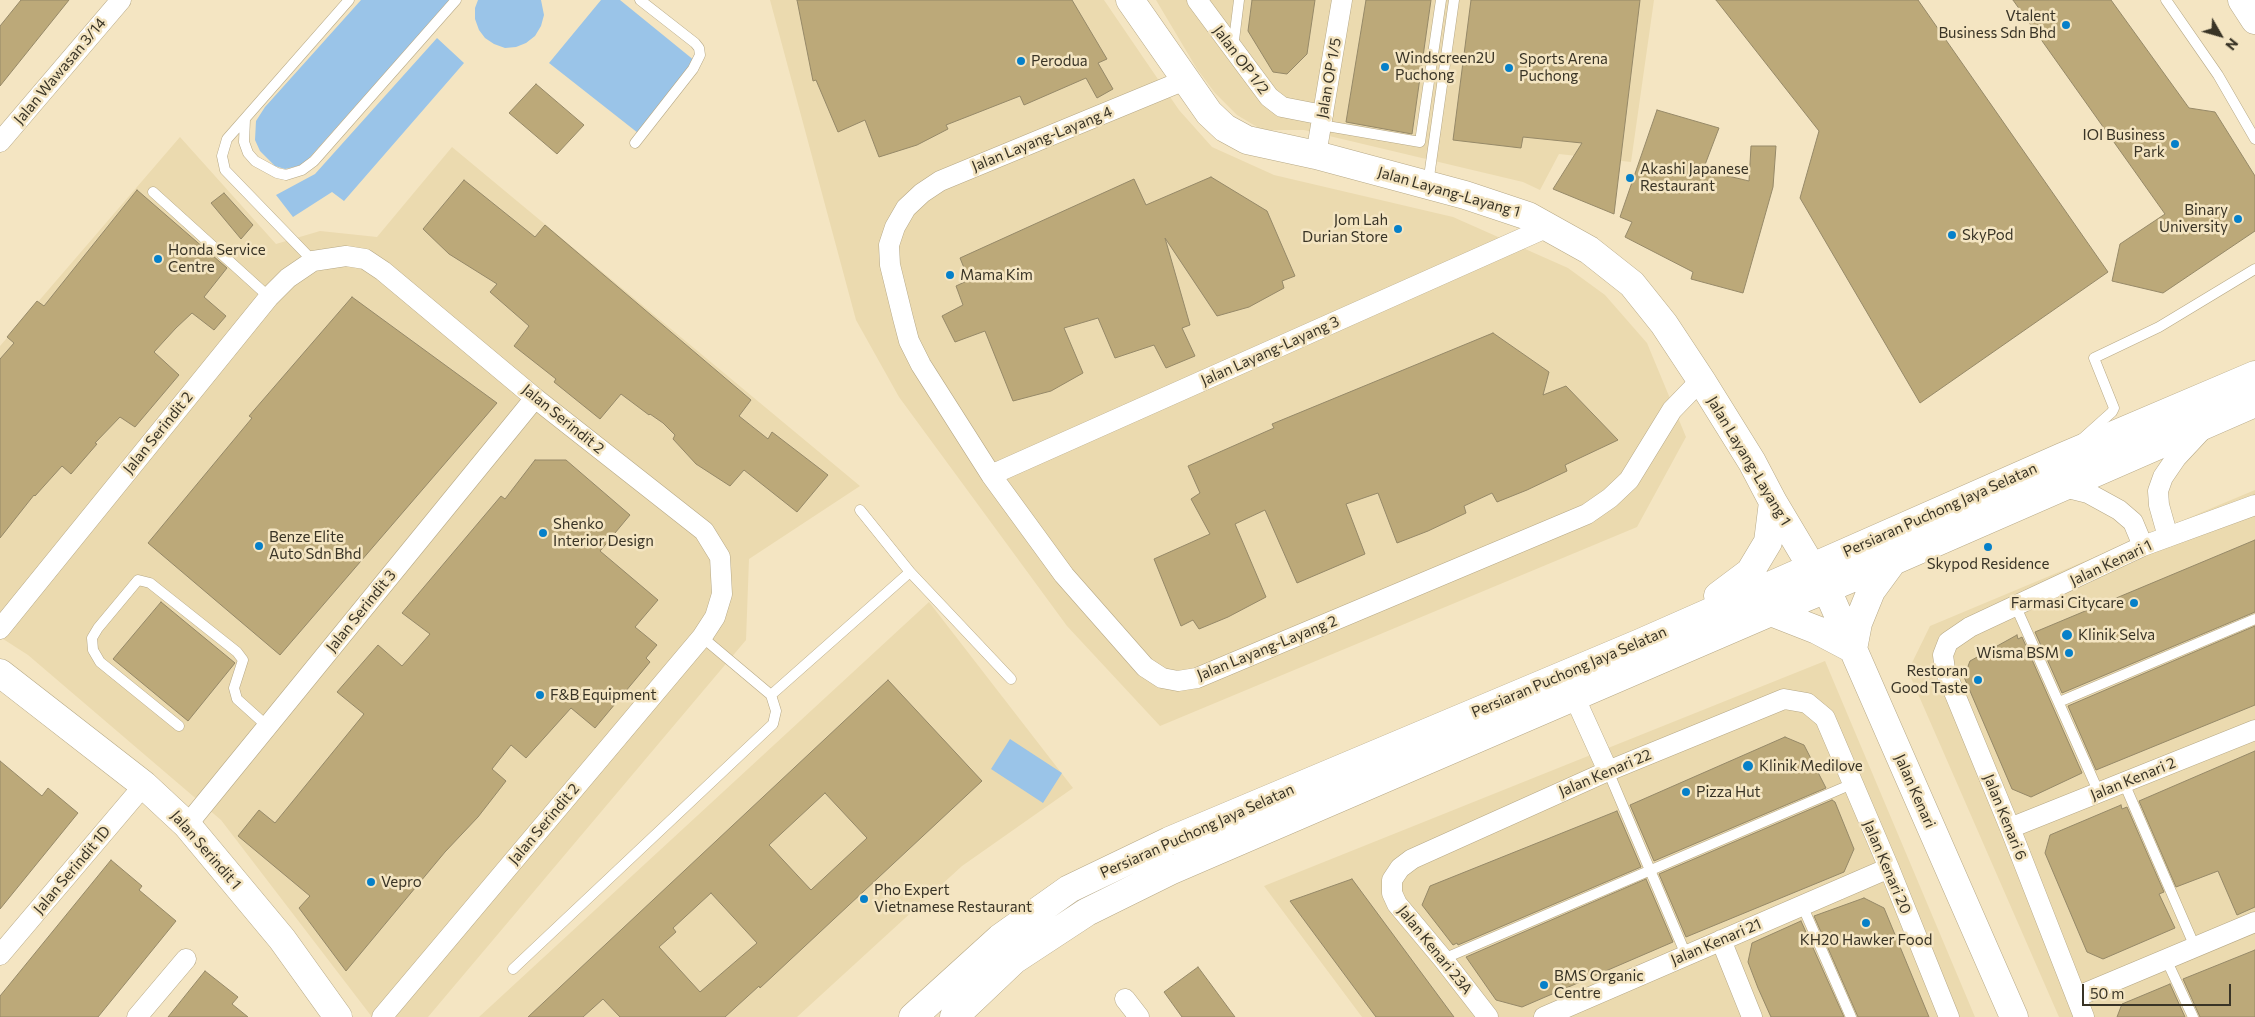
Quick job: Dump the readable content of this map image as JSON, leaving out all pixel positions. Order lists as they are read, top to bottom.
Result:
{
  "streets": {
    "main road": [
      "Jalan Layang-Layang 1",
      "Persiaran Puchong Jaya Selatan",
      "Jalan Kenari",
      "Jalan Serindit 1"
    ],
    "street": [
      "Jalan OP 1/2",
      "Jalan Wawasan 3/14",
      "Jalan OP 1/5",
      "Jalan Layang-Layang 4",
      "Jalan Layang-Layang 3",
      "Jalan Serindit 2",
      "Jalan Kenari 1",
      "Jalan Serindit 3",
      "Jalan Layang-Layang 2",
      "Jalan Kenari 22",
      "Jalan Kenari 2",
      "Jalan Kenari 6",
      "Jalan Kenari 20",
      "Jalan Serindit 1D",
      "Jalan Kenari 21",
      "Jalan Kenari 23A"
    ]
  },
  "crossings": [
    ["Jalan OP 1/2", "Jalan OP 1/5"],
    ["Jalan OP 1/5", "Jalan Layang-Layang 1"],
    ["Jalan Layang-Layang 4", "Jalan Layang-Layang 1"],
    ["Jalan Layang-Layang 4", "Jalan Layang-Layang 2"],
    ["Jalan Layang-Layang 1", "Jalan Layang-Layang 3"],
    ["Jalan Layang-Layang 1", "Persiaran Puchong Jaya Selatan"],
    ["Jalan Layang-Layang 1", "Jalan Layang-Layang 2"],
    ["Jalan Layang-Layang 1", "Jalan Kenari"],
    ["Jalan Layang-Layang 3", "Jalan Layang-Layang 2"],
    ["Jalan Serindit 2", "Jalan Serindit 3"],
    ["Persiaran Puchong Jaya Selatan", "Jalan Kenari"],
    ["Jalan Kenari 1", "Jalan Kenari 6"],
    ["Jalan Serindit 3", "Jalan Serindit 1"],
    ["Jalan Kenari 22", "Jalan Kenari 20"],
    ["Jalan Kenari 22", "Jalan Kenari 23A"],
    ["Jalan Kenari 2", "Jalan Kenari 6"],
    ["Jalan Serindit 1", "Jalan Serindit 1D"],
    ["Jalan Kenari 20", "Jalan Kenari 21"]
  ],
  "places": [
    "Vtalent Business Sdn Bhd",
    "Perodua",
    "Windscreen2U Puchong",
    "Sports Arena Puchong",
    "IOI Business Park",
    "Akashi Japanese Restaurant",
    "Binary University",
    "Jom Lah Durian Store",
    "SkyPod",
    "Honda Service Centre",
    "Mama Kim",
    "Shenko Interior Design",
    "Benze Elite Auto Sdn Bhd",
    "Skypod Residence",
    "Farmasi Citycare",
    "Klinik Selva",
    "Wisma BSM",
    "Restoran Good Taste",
    "F&B Equipment",
    "Klinik Medilove",
    "Pizza Hut",
    "Vepro",
    "Pho Expert Vietnamese Restaurant",
    "KH20 Hawker Food",
    "BMS Organic Centre"
  ],
  "scale_bar": "50 m",
  "north": "bottom right"
}
